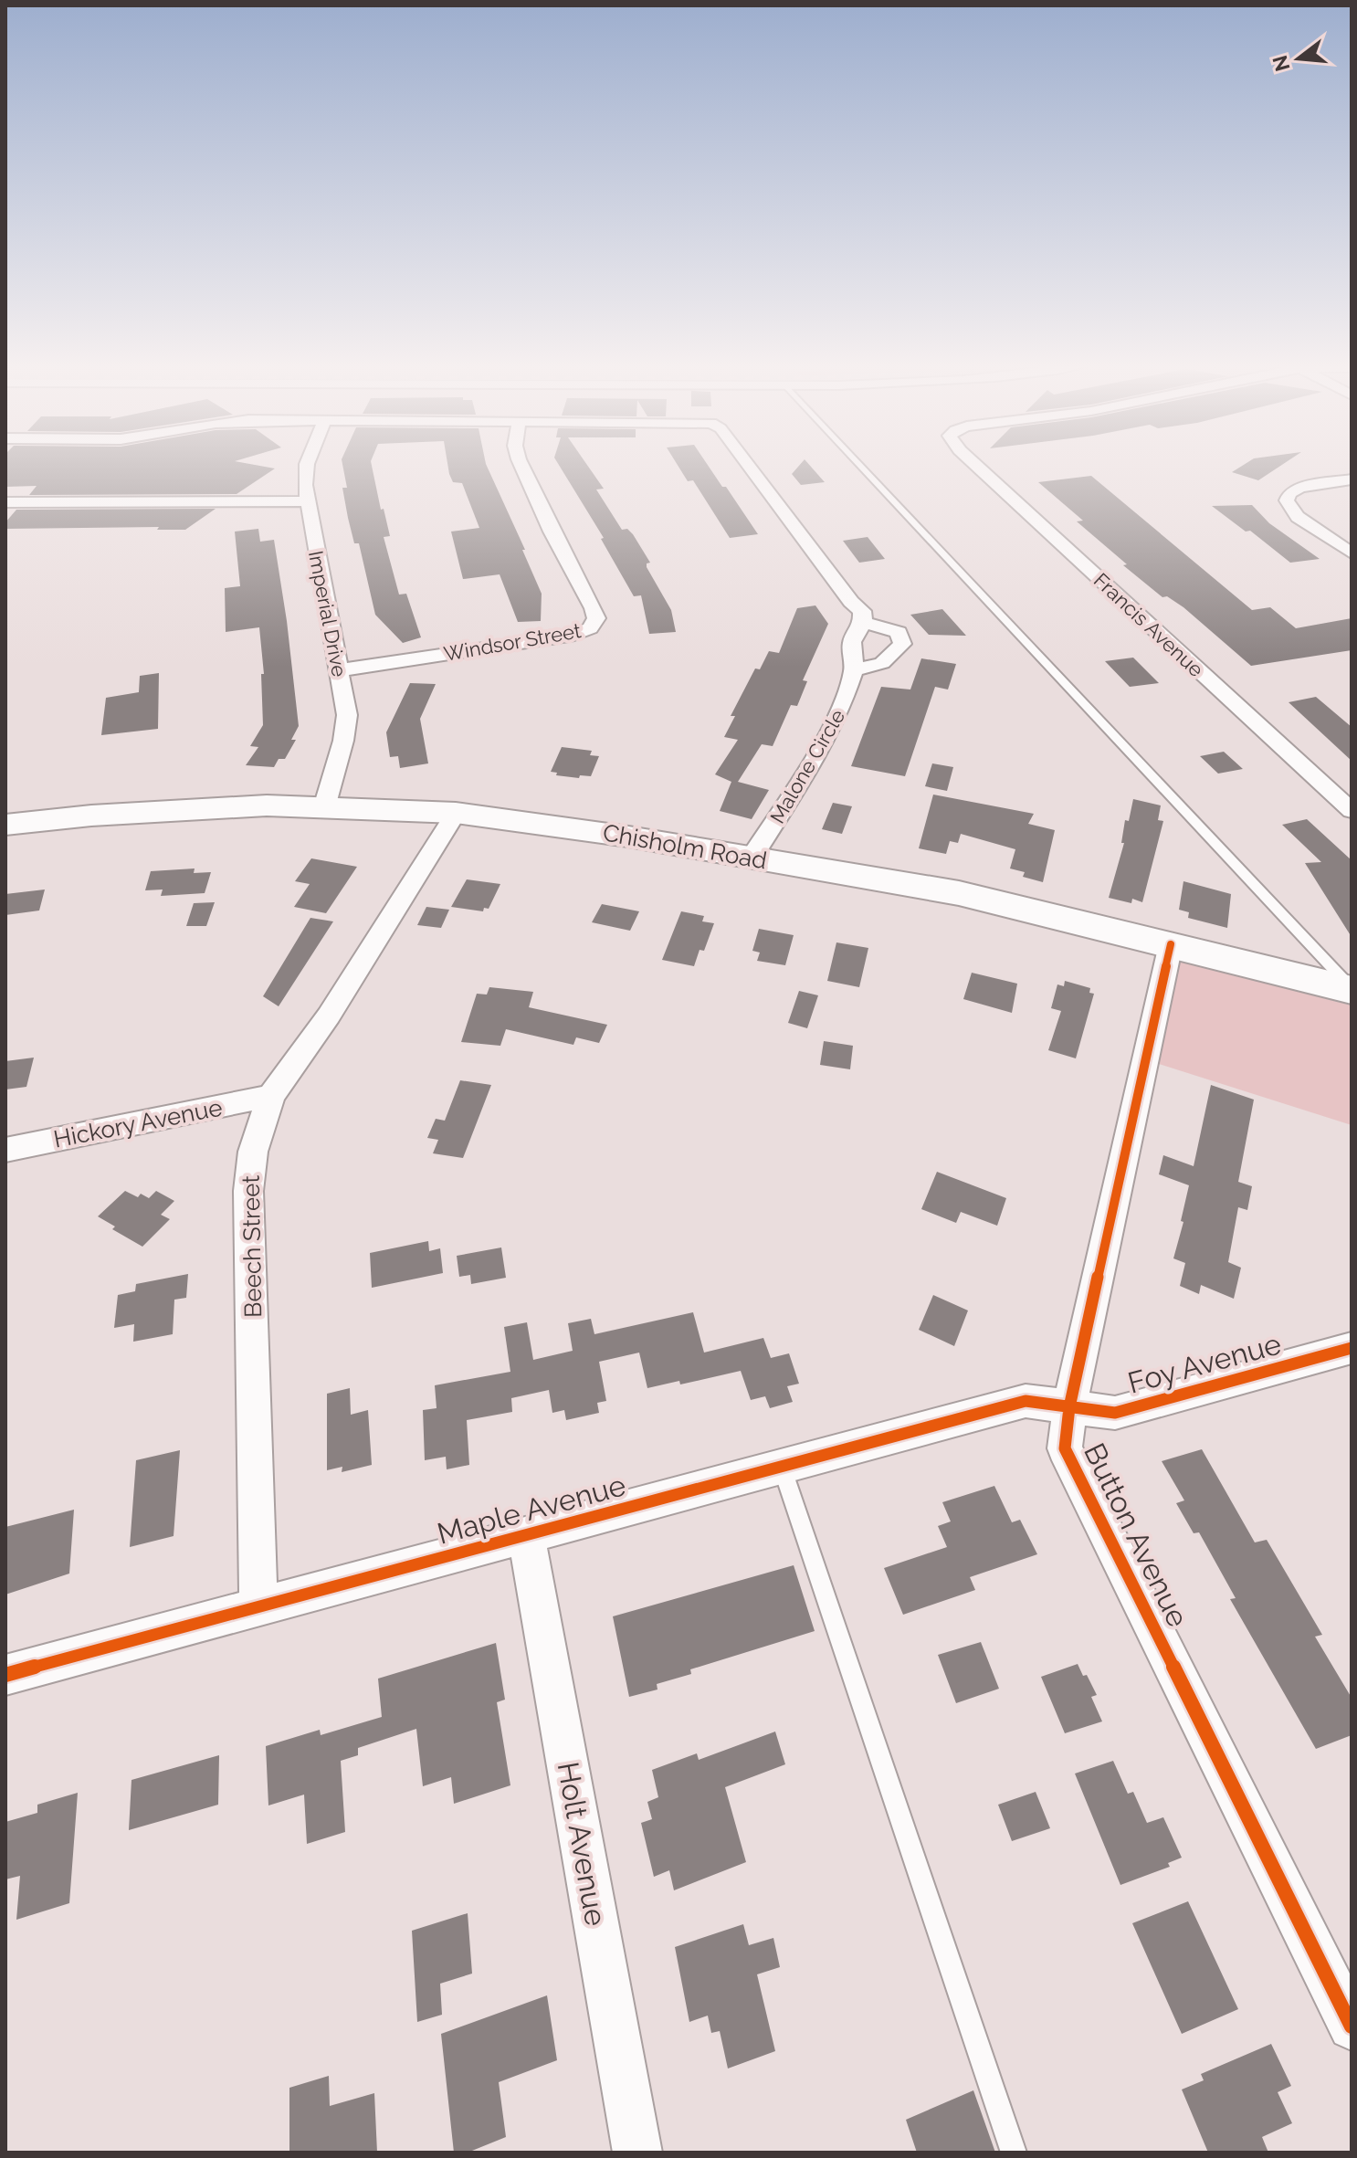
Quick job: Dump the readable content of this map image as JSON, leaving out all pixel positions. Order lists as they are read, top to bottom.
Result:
{
  "streets": {
    "main road": ["Chisholm Road"],
    "street": [
      "Imperial Drive",
      "Francis Avenue",
      "Windsor Street",
      "Malone Circle",
      "Hickory Avenue",
      "Beech Street",
      "Foy Avenue",
      "Maple Avenue",
      "Button Avenue",
      "Holt Avenue"
    ]
  },
  "crossings": [
    ["Imperial Drive", "Windsor Street"],
    ["Imperial Drive", "Chisholm Road"],
    ["Malone Circle", "Chisholm Road"],
    ["Chisholm Road", "Beech Street"],
    ["Chisholm Road", "Button Avenue"],
    ["Hickory Avenue", "Beech Street"],
    ["Beech Street", "Maple Avenue"],
    ["Foy Avenue", "Maple Avenue"],
    ["Foy Avenue", "Button Avenue"],
    ["Maple Avenue", "Button Avenue"],
    ["Maple Avenue", "Holt Avenue"]
  ],
  "north": "left"
}
